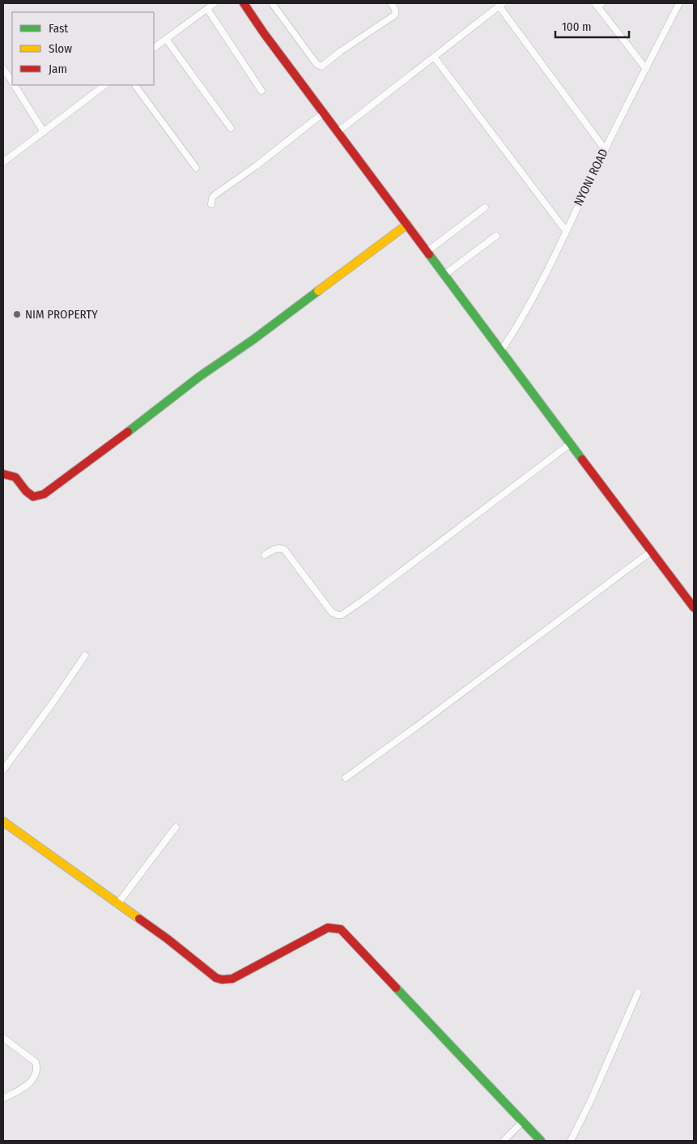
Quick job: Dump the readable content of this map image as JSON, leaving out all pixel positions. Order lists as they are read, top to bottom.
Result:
{
  "streets": {
    "street": ["NYONI ROAD"]
  },
  "places": ["NIM PROPERTY"],
  "legend": ["Fast", "Slow", "Jam"],
  "scale_bar": "100 m"
}
